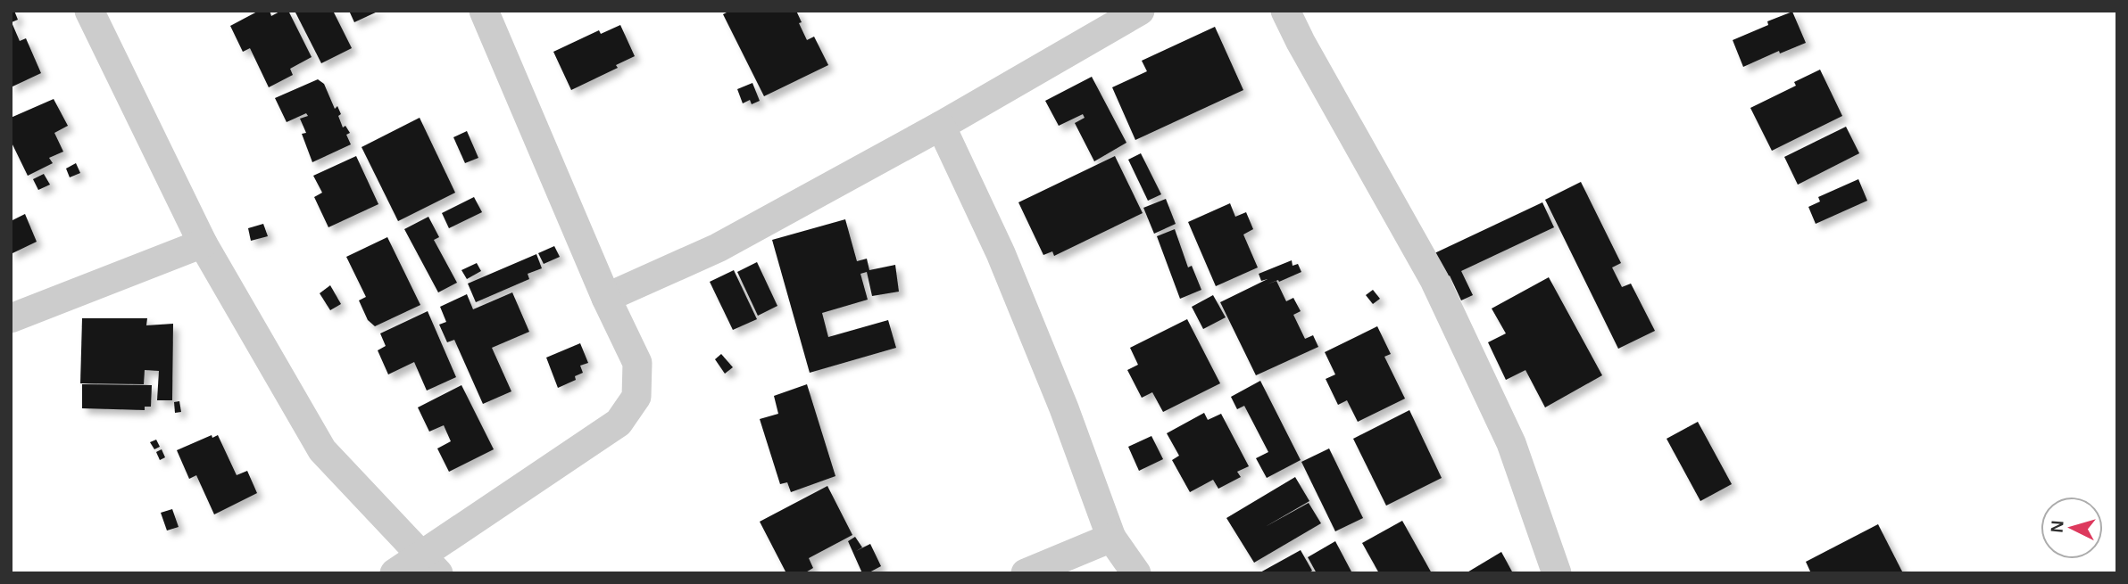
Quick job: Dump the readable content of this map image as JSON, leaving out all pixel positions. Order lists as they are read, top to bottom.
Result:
{
  "north": "left"
}
